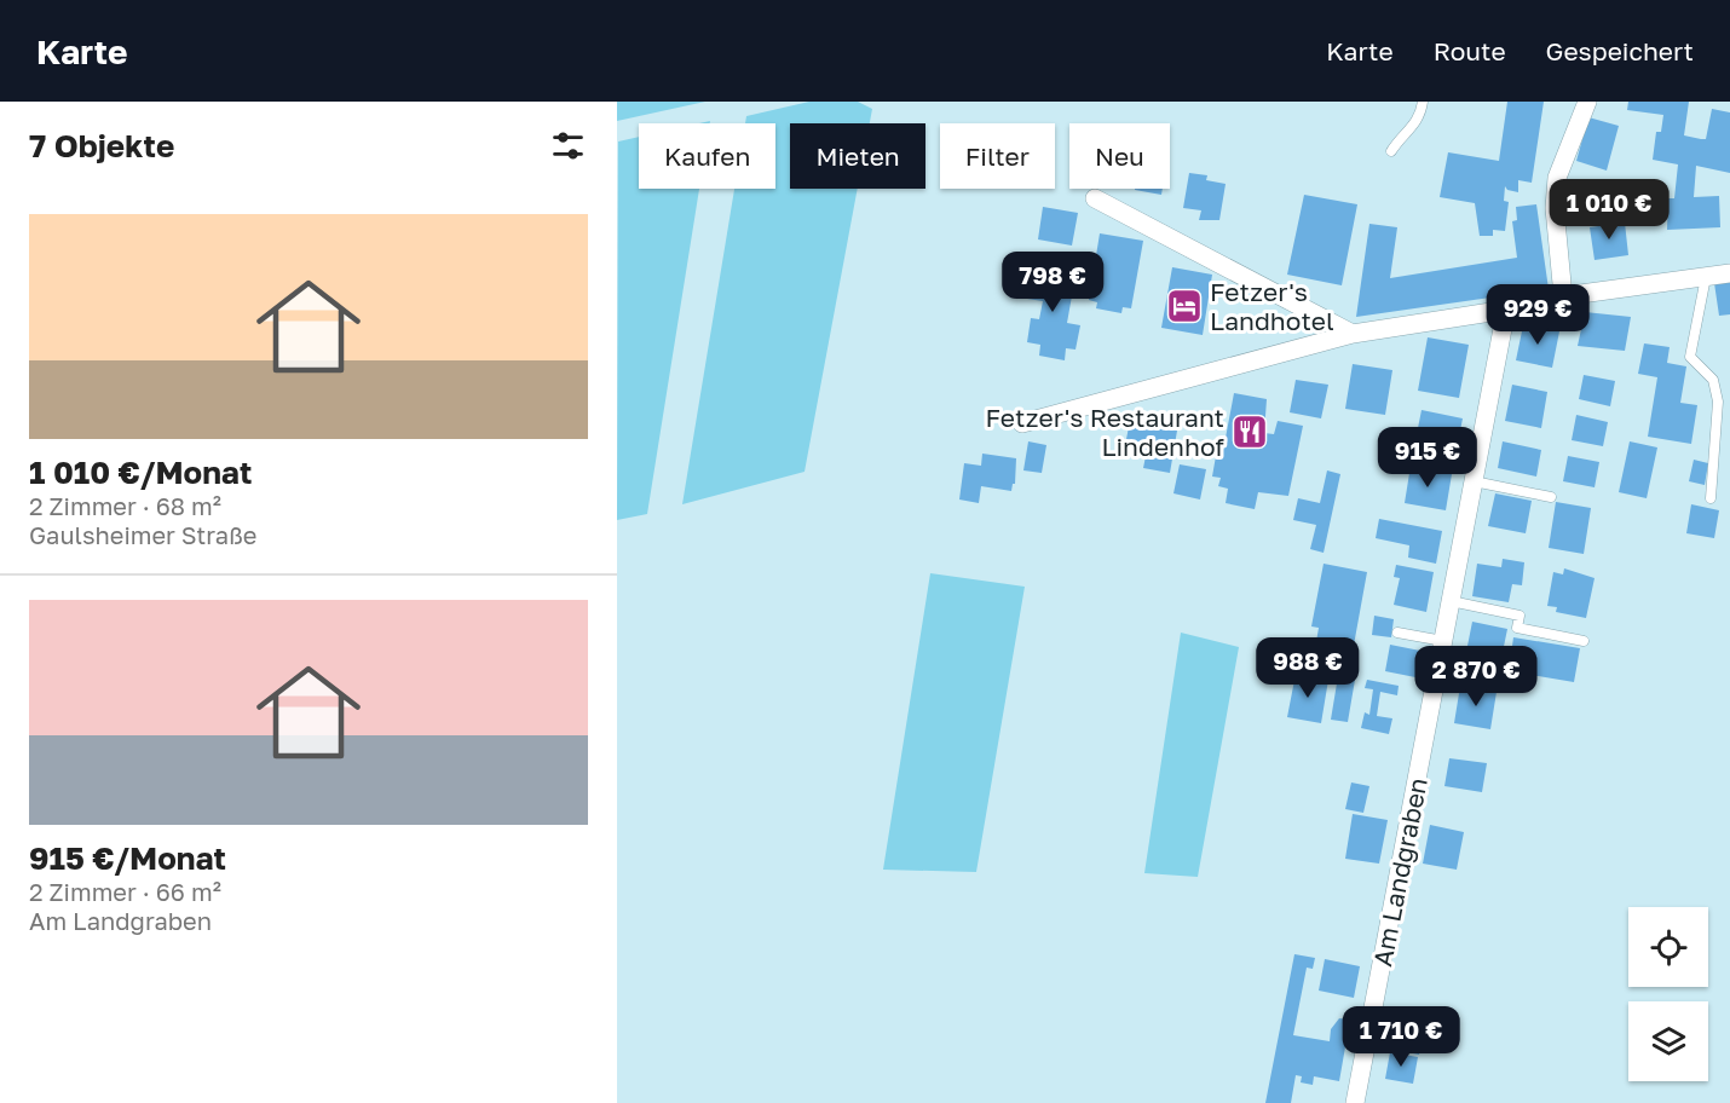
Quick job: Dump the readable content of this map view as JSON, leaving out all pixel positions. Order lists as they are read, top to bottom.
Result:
{
  "streets": {
    "street": ["Am Landgraben"]
  },
  "places": {
    "hotel": ["Fetzer's Landhotel"],
    "restaurant": ["Fetzer's Restaurant Lindenhof"]
  },
  "page": {
    "header": "Karte",
    "nav": ["Karte", "Route", "Gespeichert"],
    "heading": "7 Objekte",
    "chip": [
      "Kaufen",
      "Mieten",
      "Filter",
      "Neu"
    ],
    "price": [
      "1 010 €",
      "798 €",
      "929 €",
      "915 €",
      "988 €",
      "2 870 €",
      "1 710 €"
    ],
    "list": [
      {
        "name": "1 010 €/Monat",
        "note": "2 Zimmer · 68 m² · Gaulsheimer Straße"
      },
      {
        "name": "915 €/Monat",
        "note": "2 Zimmer · 66 m² · Am Landgraben"
      }
    ]
  }
}
